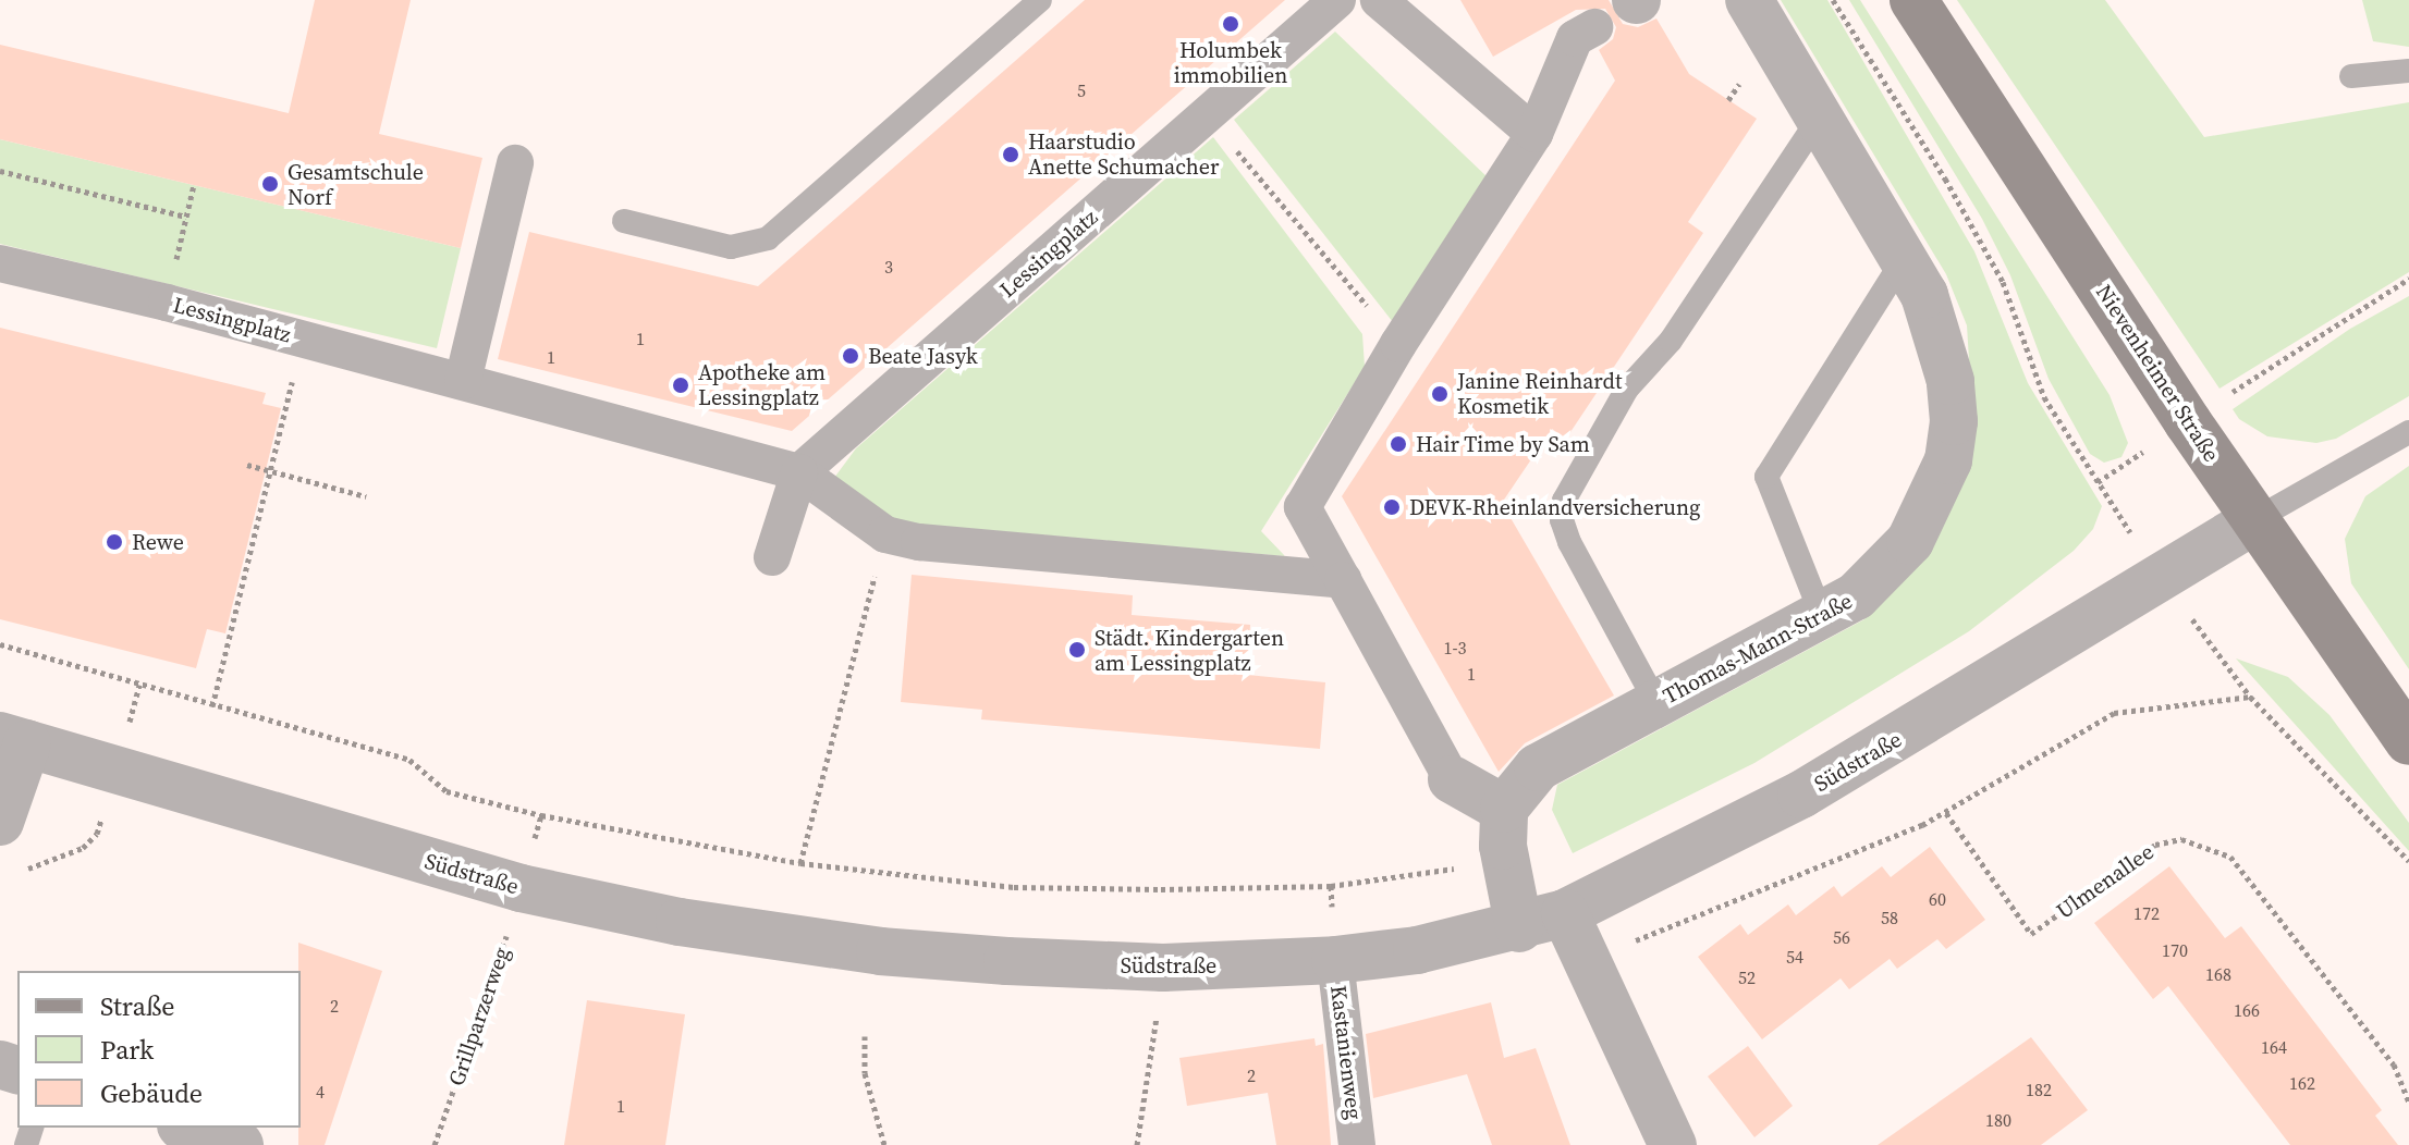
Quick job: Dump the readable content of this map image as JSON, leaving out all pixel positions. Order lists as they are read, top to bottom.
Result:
{
  "streets": {
    "main road": ["Nievenheimer Straße"],
    "street": [
      "Lessingplatz",
      "Thomas-Mann-Straße",
      "Südstraße",
      "Kastanienweg"
    ],
    "path": ["Ulmenallee", "Grillparzerweg"]
  },
  "crossings": [
    ["Nievenheimer Straße", "Südstraße"],
    ["Südstraße", "Grillparzerweg"],
    ["Südstraße", "Kastanienweg"]
  ],
  "places": [
    "Holumbek immobilien",
    "Haarstudio Anette Schumacher",
    "Gesamtschule Norf",
    "Beate Jasyk",
    "Apotheke am Lessingplatz",
    "Janine Reinhardt Kosmetik",
    "Hair Time by Sam",
    "DEVK-Rheinlandversicherung",
    "Rewe",
    "Städt. Kindergarten am Lessingplatz"
  ],
  "house_numbers": [
    "5",
    "3",
    "1",
    "1",
    "1-3",
    "1",
    "60",
    "172",
    "58",
    "56",
    "170",
    "54",
    "168",
    "52",
    "2",
    "166",
    "164",
    "2",
    "162",
    "182",
    "4",
    "1",
    "180"
  ],
  "legend": ["Straße", "Park", "Gebäude"]
}
